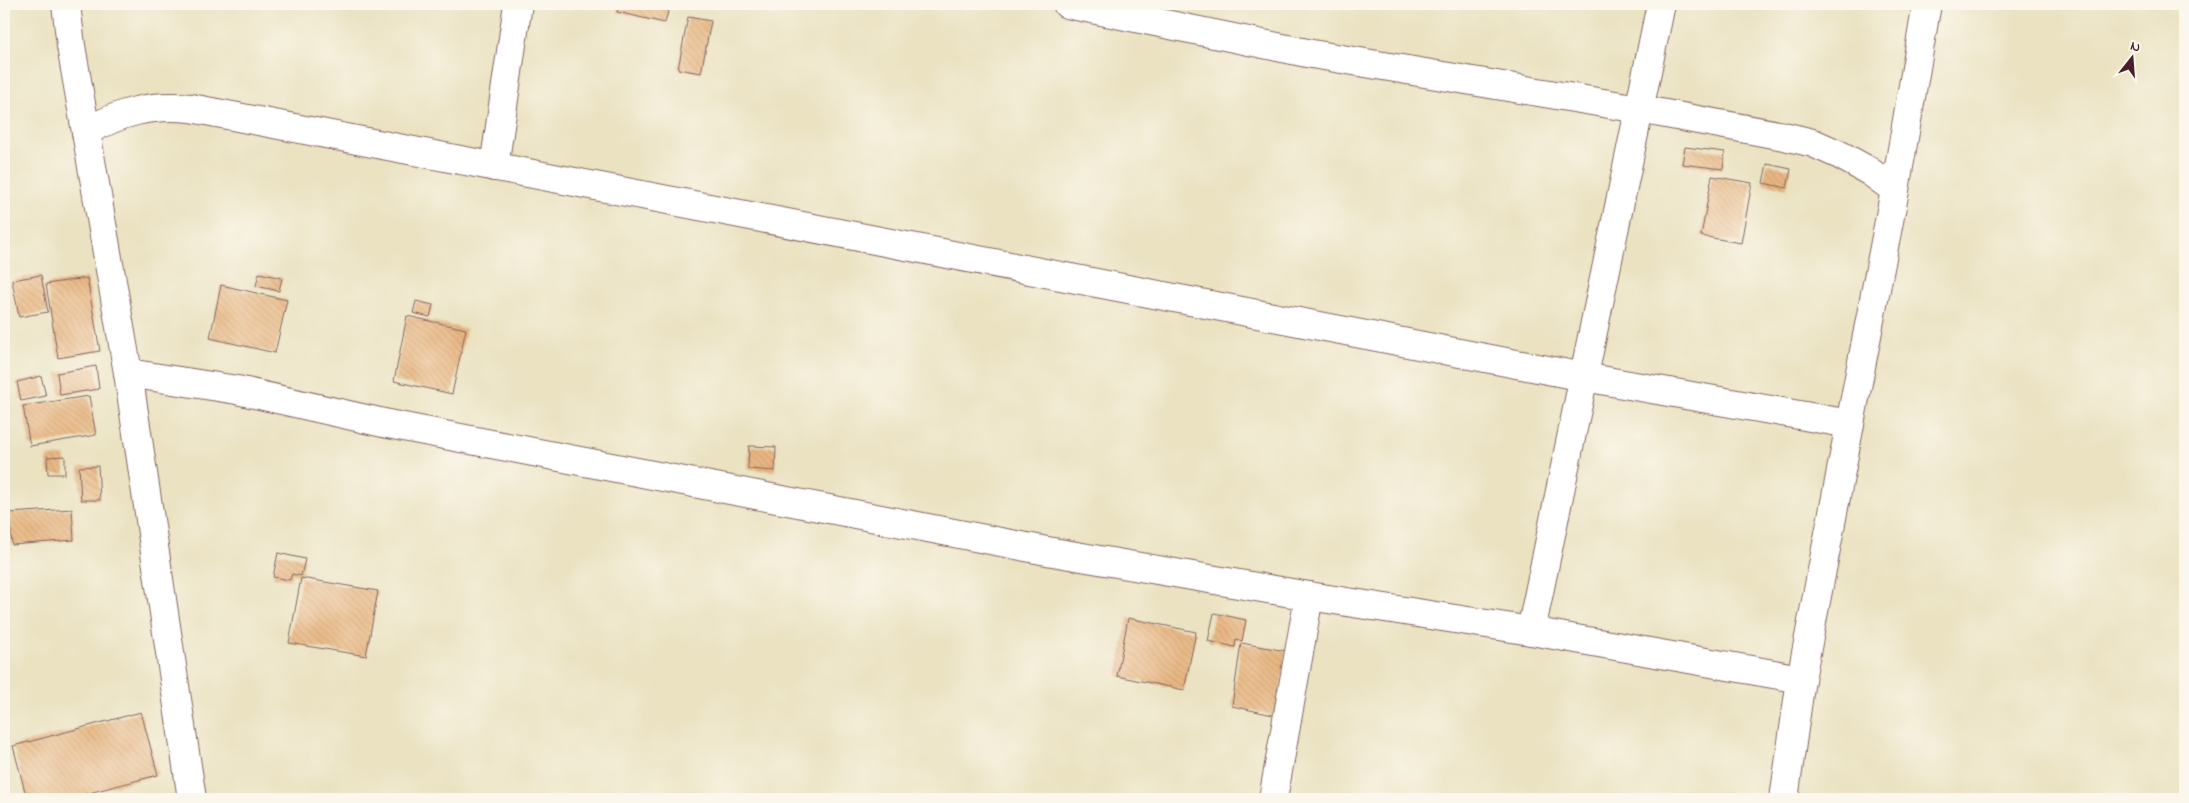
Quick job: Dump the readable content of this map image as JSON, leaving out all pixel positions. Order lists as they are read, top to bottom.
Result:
{
  "north": "top"
}
